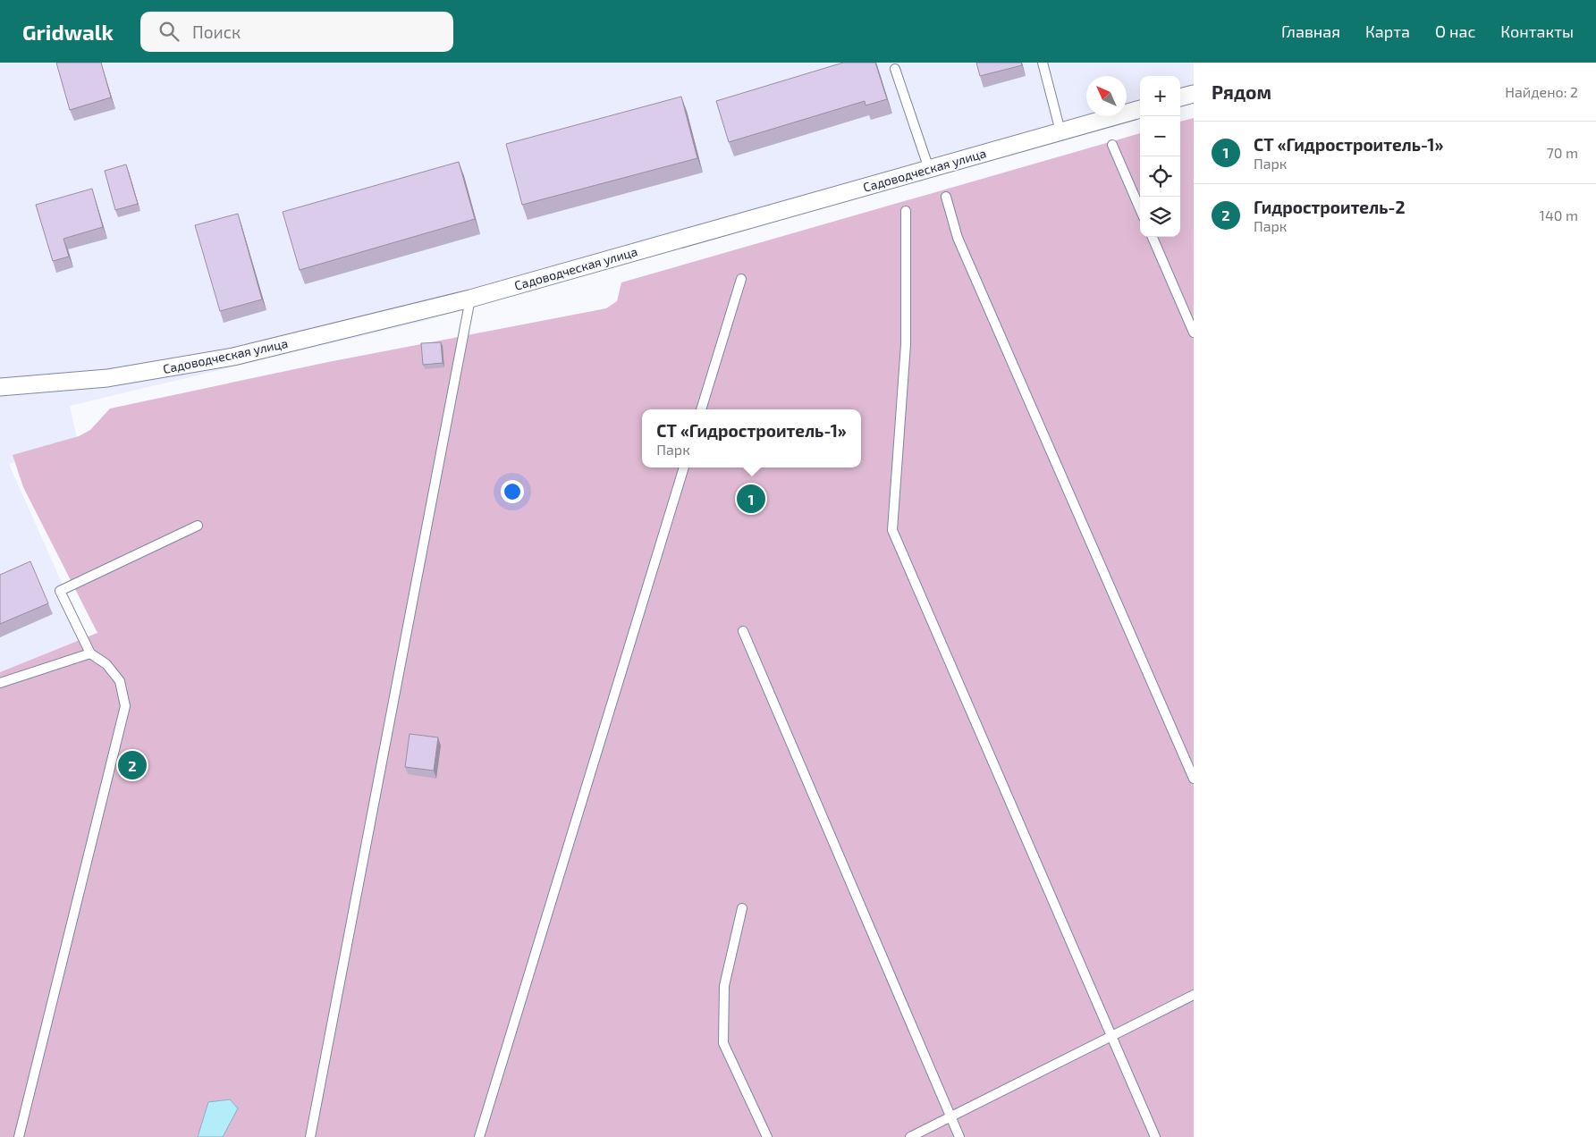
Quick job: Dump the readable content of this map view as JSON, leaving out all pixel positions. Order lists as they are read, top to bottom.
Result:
{
  "streets": {
    "street": ["Садоводческая улица"]
  },
  "north": "top left",
  "page": {
    "header": "Gridwalk",
    "search": "Поиск",
    "nav": [
      "Главная",
      "Карта",
      "О нас",
      "Контакты"
    ],
    "heading": ["Рядом", "Найдено: 2"],
    "map_buttons": ["+", "−"],
    "list": [
      {
        "mark": "1",
        "name": "СТ «Гидростроитель-1»",
        "note": "Парк",
        "value": "70 m"
      },
      {
        "mark": "2",
        "name": "Гидростроитель-2",
        "note": "Парк",
        "value": "140 m"
      }
    ],
    "popup": ["СТ «Гидростроитель-1»", "Парк"],
    "pins": ["1", "2"]
  }
}
